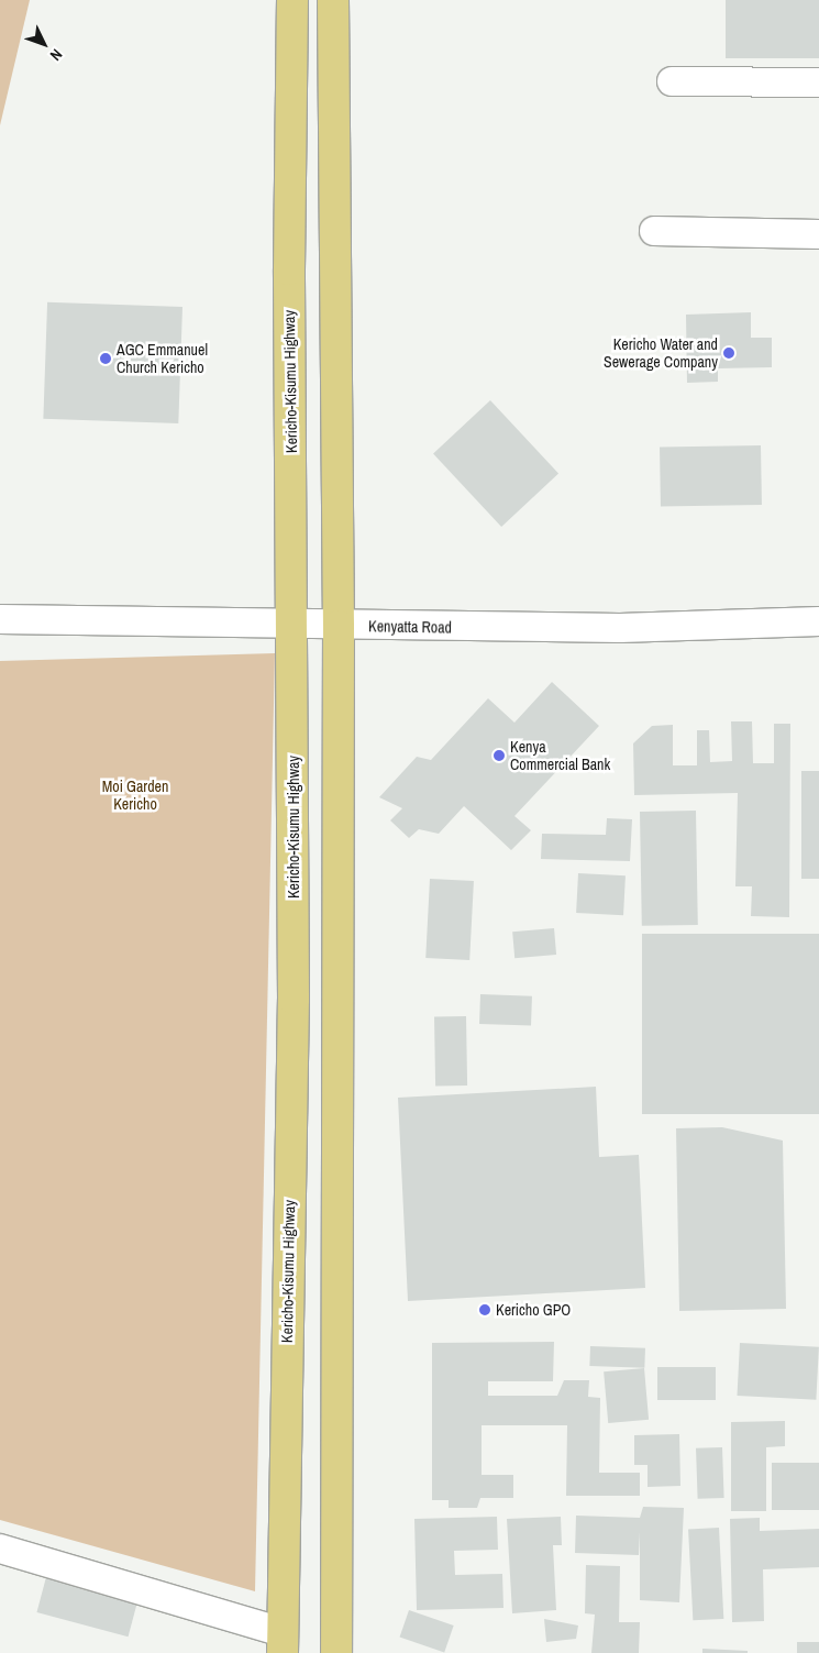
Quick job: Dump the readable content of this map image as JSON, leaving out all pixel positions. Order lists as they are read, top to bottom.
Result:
{
  "streets": {
    "highway": ["Kericho-Kisumu Highway"],
    "street": ["Kenyatta Road"]
  },
  "crossings": [
    ["Kericho-Kisumu Highway", "Kenyatta Road"]
  ],
  "parks": ["Moi Garden Kericho"],
  "places": [
    "Kericho Water and Sewerage Company",
    "AGC Emmanuel Church Kericho",
    "Kenya Commercial Bank",
    "Kericho GPO"
  ],
  "north": "bottom right"
}
